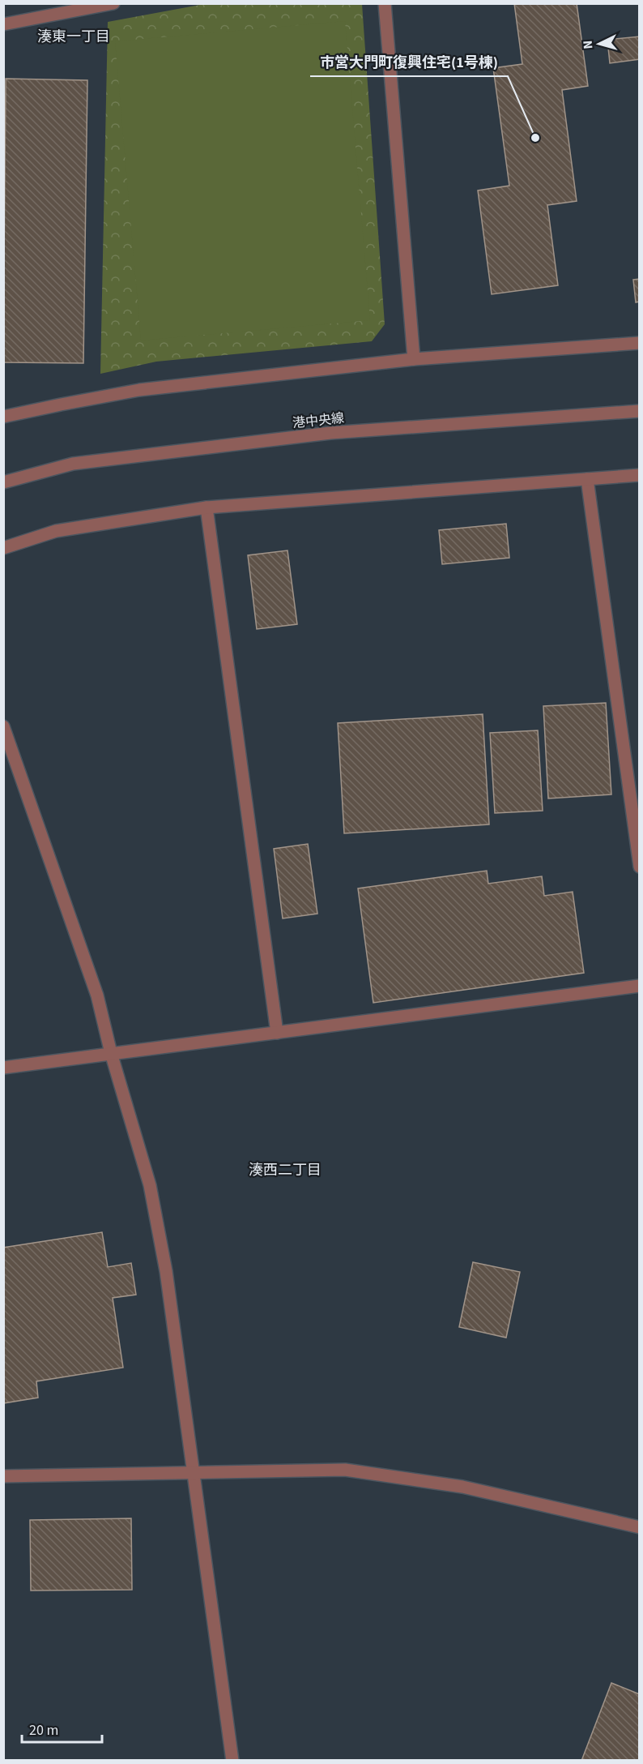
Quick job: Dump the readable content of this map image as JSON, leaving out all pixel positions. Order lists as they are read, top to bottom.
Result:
{
  "streets": {
    "street": ["港中央線"]
  },
  "districts": ["湊東一丁目", "湊西二丁目"],
  "places": ["市営大門町復興住宅(1号棟)"],
  "scale_bar": "20 m",
  "north": "left"
}
